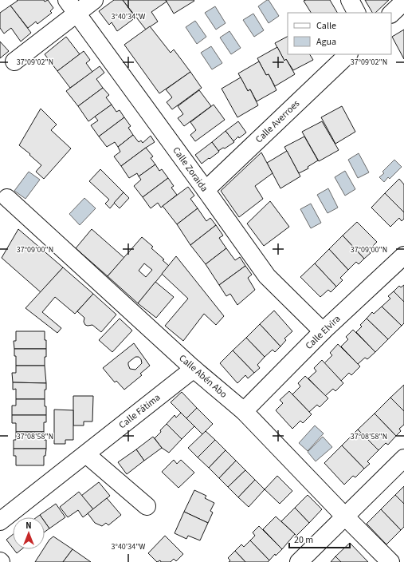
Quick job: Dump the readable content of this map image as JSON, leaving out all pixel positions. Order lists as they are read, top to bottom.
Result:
{
  "streets": {
    "street": [
      "Calle Averroes",
      "Calle Zoraida",
      "Calle Elvira",
      "Calle Abén Abo",
      "Calle Fátima"
    ]
  },
  "crossings": [
    ["Calle Averroes", "Calle Zoraida"],
    ["Calle Zoraida", "Calle Elvira"],
    ["Calle Elvira", "Calle Abén Abo"],
    ["Calle Abén Abo", "Calle Fátima"]
  ],
  "legend": ["Calle", "Agua"],
  "scale_bar": "20 m",
  "north": "top",
  "coordinates": [
    "3°40'34\"W",
    "37°09'02\"N",
    "37°09'00\"N",
    "37°08'58\"N"
  ]
}
